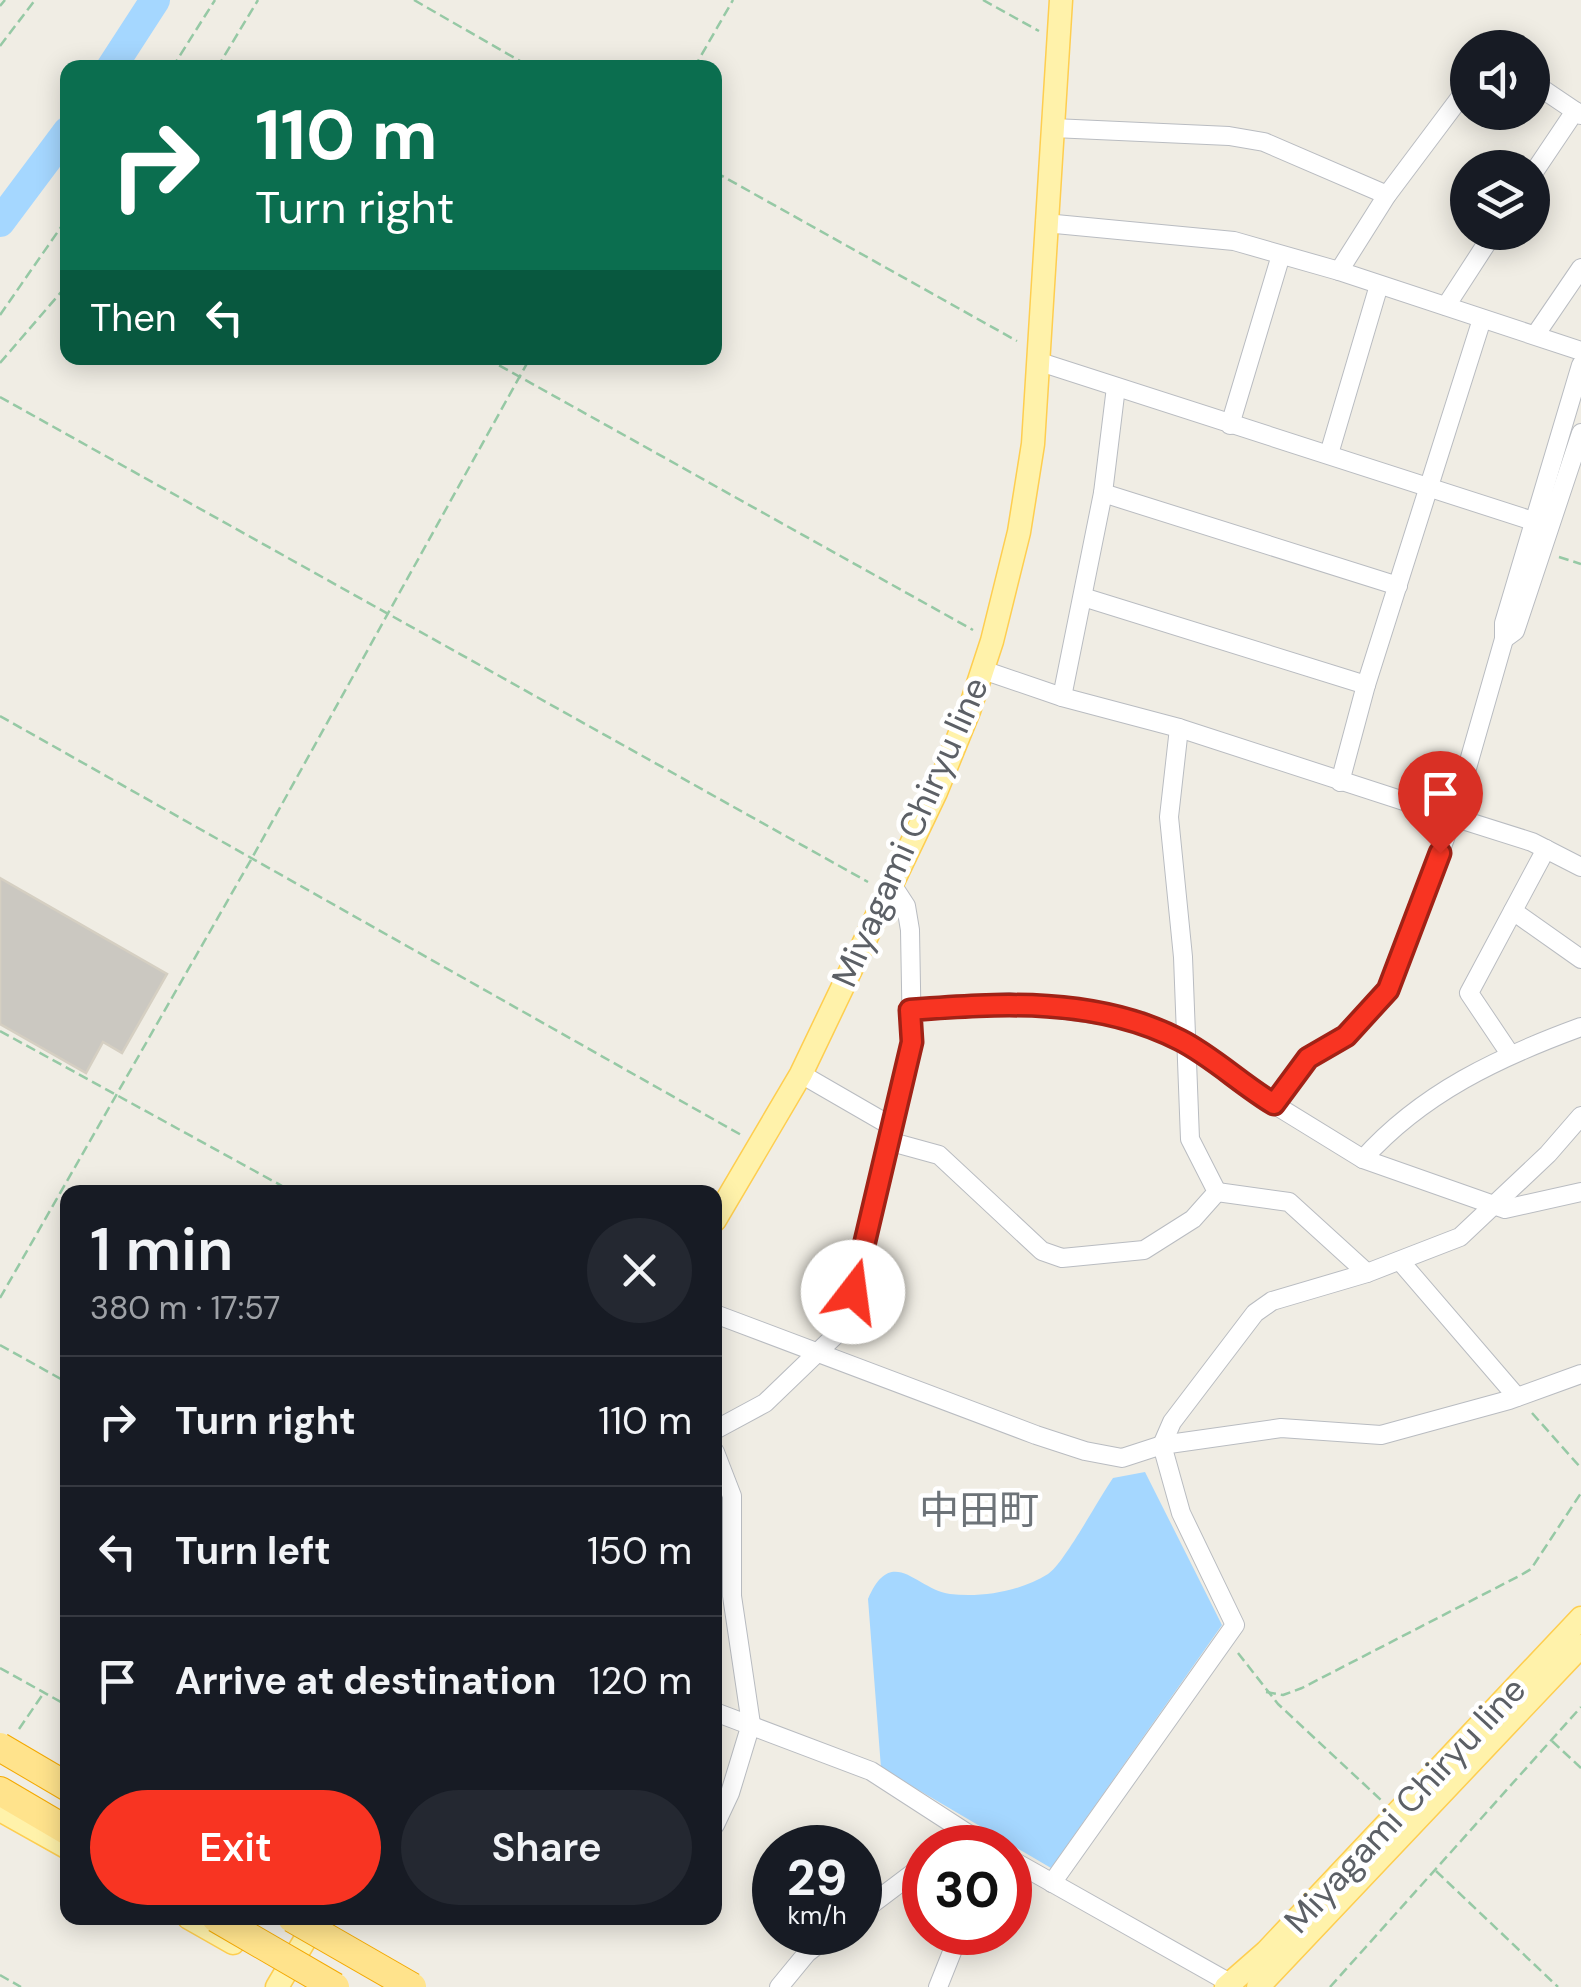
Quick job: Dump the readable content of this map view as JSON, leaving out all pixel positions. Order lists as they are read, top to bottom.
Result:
{
  "streets": {
    "main road": ["Miyagami Chiryu line"]
  },
  "districts": ["中田町"],
  "page": {
    "turn": ["110 m", "Turn right"],
    "then": "Then",
    "heading": ["1 min", "380 m · 17:57"],
    "list": [
      {
        "name": "Turn right",
        "value": "110 m"
      },
      {
        "name": "Turn left",
        "value": "150 m"
      },
      {
        "name": "Arrive at destination",
        "value": "120 m"
      }
    ],
    "buttons": ["Exit", "Share"],
    "speed": "29 km/h",
    "limit": "30"
  }
}
